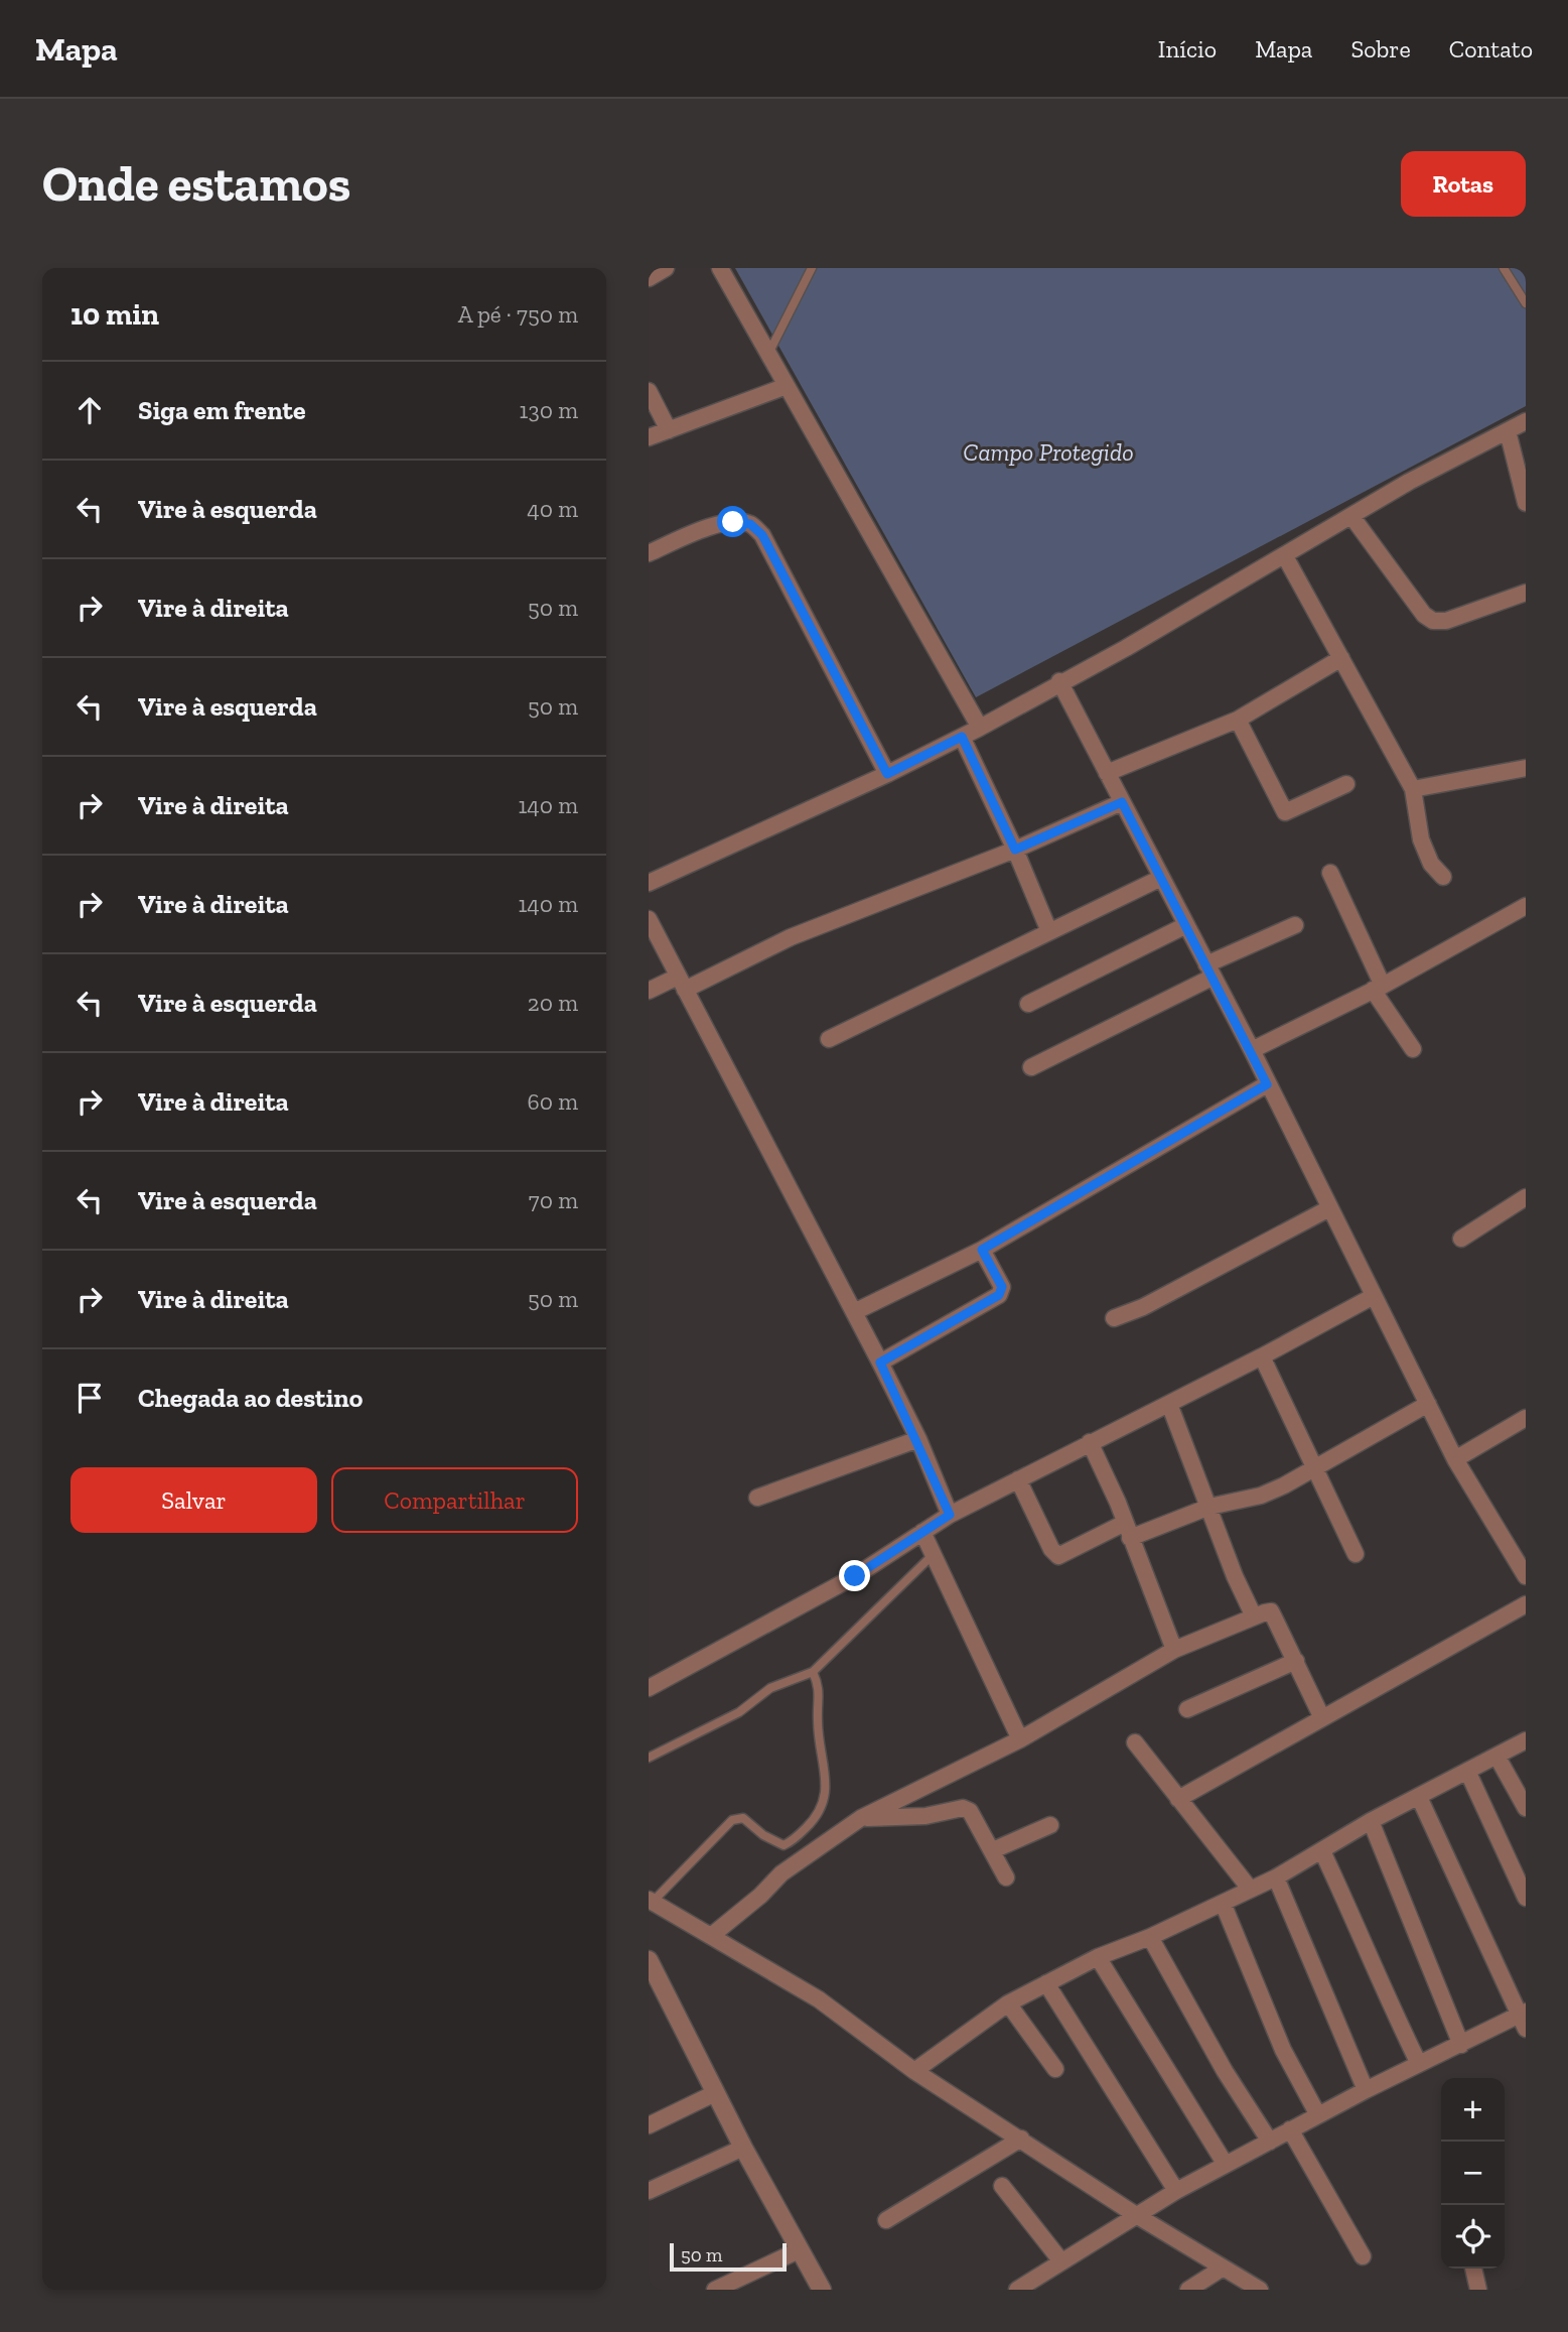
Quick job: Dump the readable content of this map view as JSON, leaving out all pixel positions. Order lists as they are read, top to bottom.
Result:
{
  "parks": ["Campo Protegido"],
  "scale_bar": "50 m",
  "page": {
    "header": "Mapa",
    "nav": [
      "Início",
      "Mapa",
      "Sobre",
      "Contato"
    ],
    "buttons": [
      "Rotas",
      ["Salvar", "Compartilhar"]
    ],
    "title": "Onde estamos",
    "heading": ["10 min", "A pé · 750 m"],
    "list": [
      ["Siga em frente", "130 m"],
      ["Vire à esquerda", "40 m"],
      ["Vire à direita", "50 m"],
      ["Vire à esquerda", "50 m"],
      ["Vire à direita", "140 m"],
      ["Vire à direita", "140 m"],
      ["Vire à esquerda", "20 m"],
      ["Vire à direita", "60 m"],
      ["Vire à esquerda", "70 m"],
      ["Vire à direita", "50 m"],
      "Chegada ao destino"
    ],
    "map_buttons": ["+", "−"],
    "scale": "50 m"
  }
}
